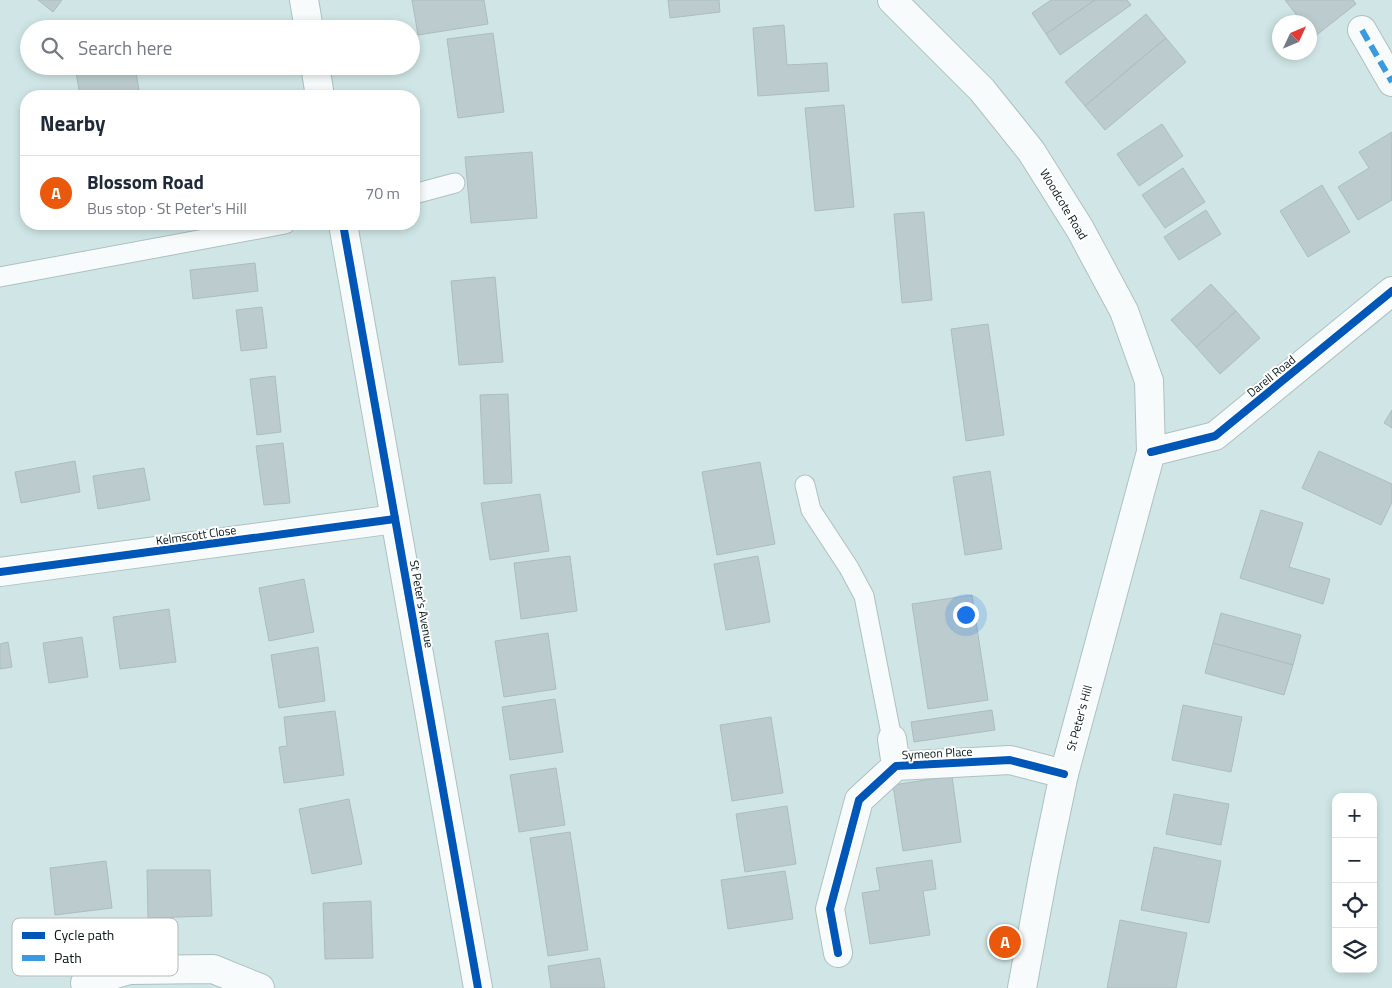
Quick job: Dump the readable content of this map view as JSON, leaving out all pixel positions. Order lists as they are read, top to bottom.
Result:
{
  "streets": {
    "street": [
      "Woodcote Road",
      "Darell Road",
      "Kelmscott Close",
      "St Peter's Avenue",
      "St Peter's Hill",
      "Symeon Place"
    ]
  },
  "crossings": [
    ["Woodcote Road", "Darell Road"],
    ["Woodcote Road", "St Peter's Hill"],
    ["Darell Road", "St Peter's Hill"],
    ["Kelmscott Close", "St Peter's Avenue"],
    ["St Peter's Hill", "Symeon Place"]
  ],
  "legend": ["Cycle path", "Path"],
  "north": "top right",
  "page": {
    "search": "Search here",
    "heading": "Nearby",
    "list": [
      {
        "mark": "A",
        "name": "Blossom Road",
        "note": "Bus stop · St Peter's Hill",
        "value": "70 m"
      }
    ],
    "map_buttons": ["+", "−"],
    "pins": "A"
  }
}
